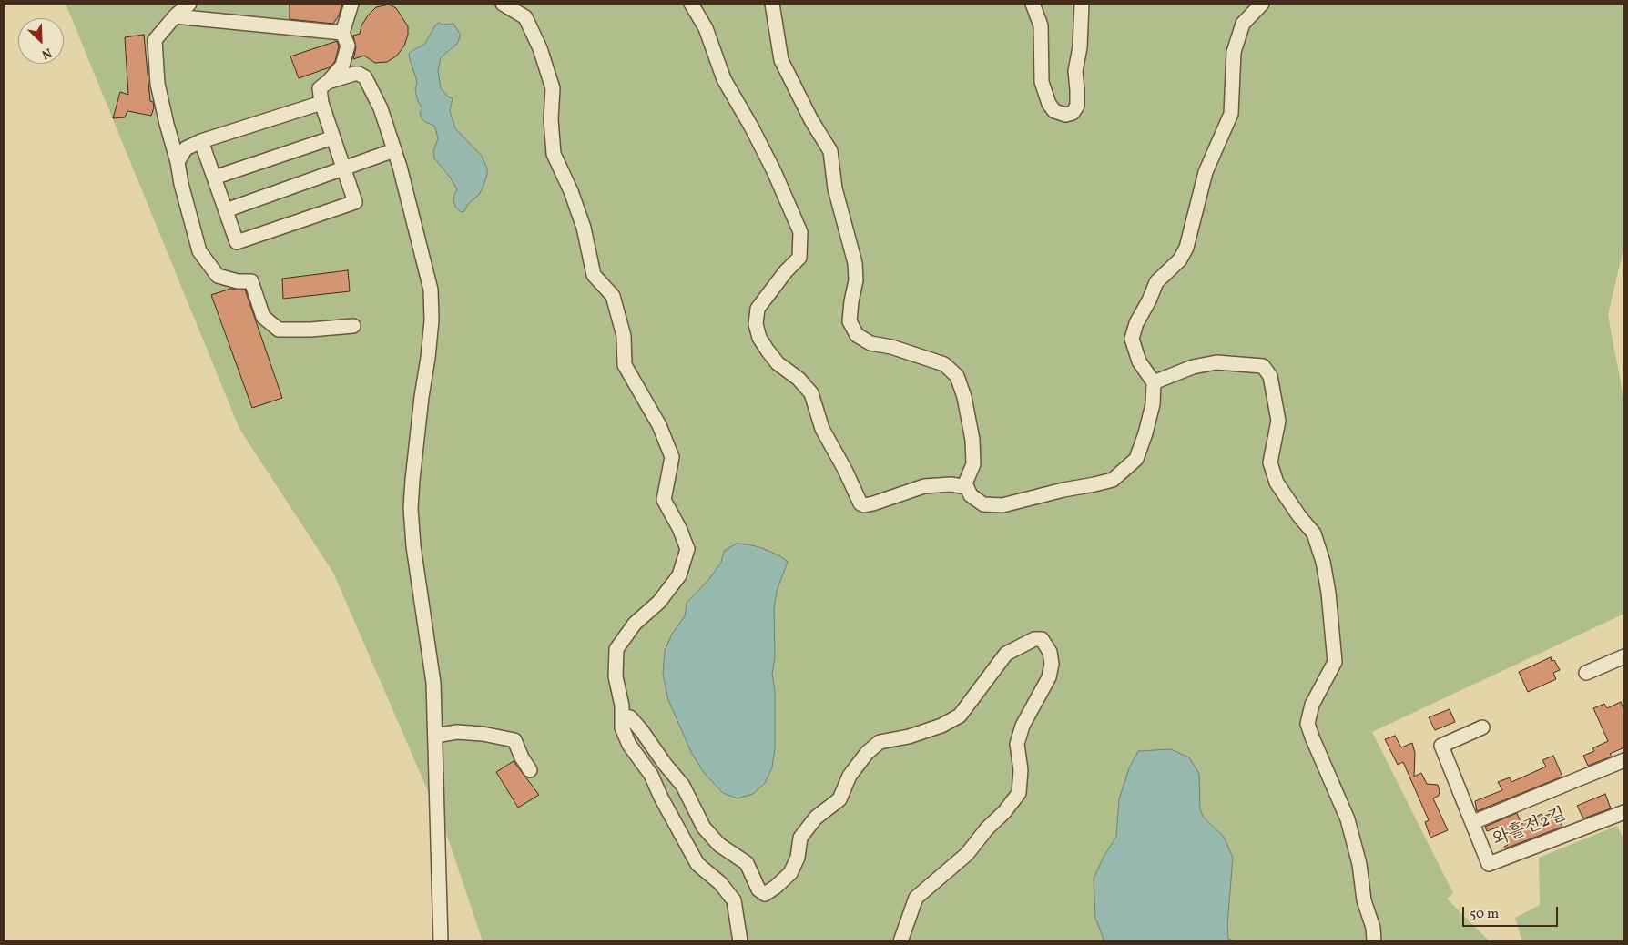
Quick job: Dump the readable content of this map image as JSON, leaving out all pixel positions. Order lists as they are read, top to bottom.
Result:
{
  "streets": {
    "street": ["와흘전2길"]
  },
  "scale_bar": "50 m",
  "north": "bottom right"
}
